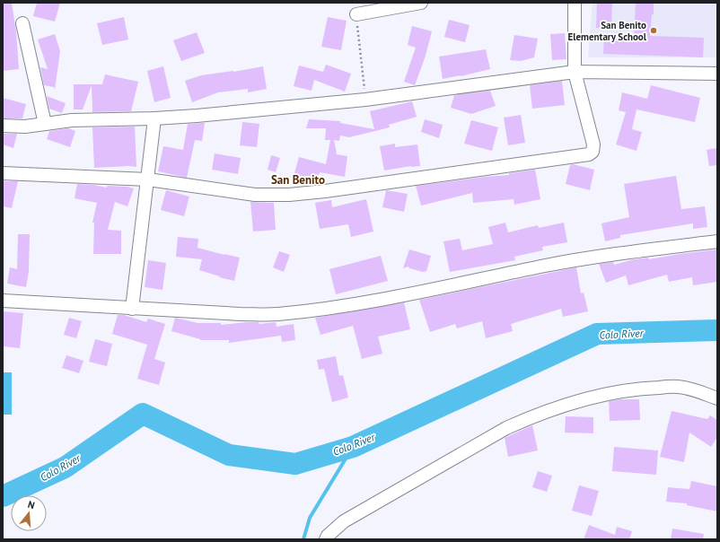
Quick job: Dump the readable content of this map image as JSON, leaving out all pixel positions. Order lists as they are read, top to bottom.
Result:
{
  "districts": ["San Benito"],
  "water": ["Colo River"],
  "places": ["San Benito Elementary School"],
  "north": "top"
}
